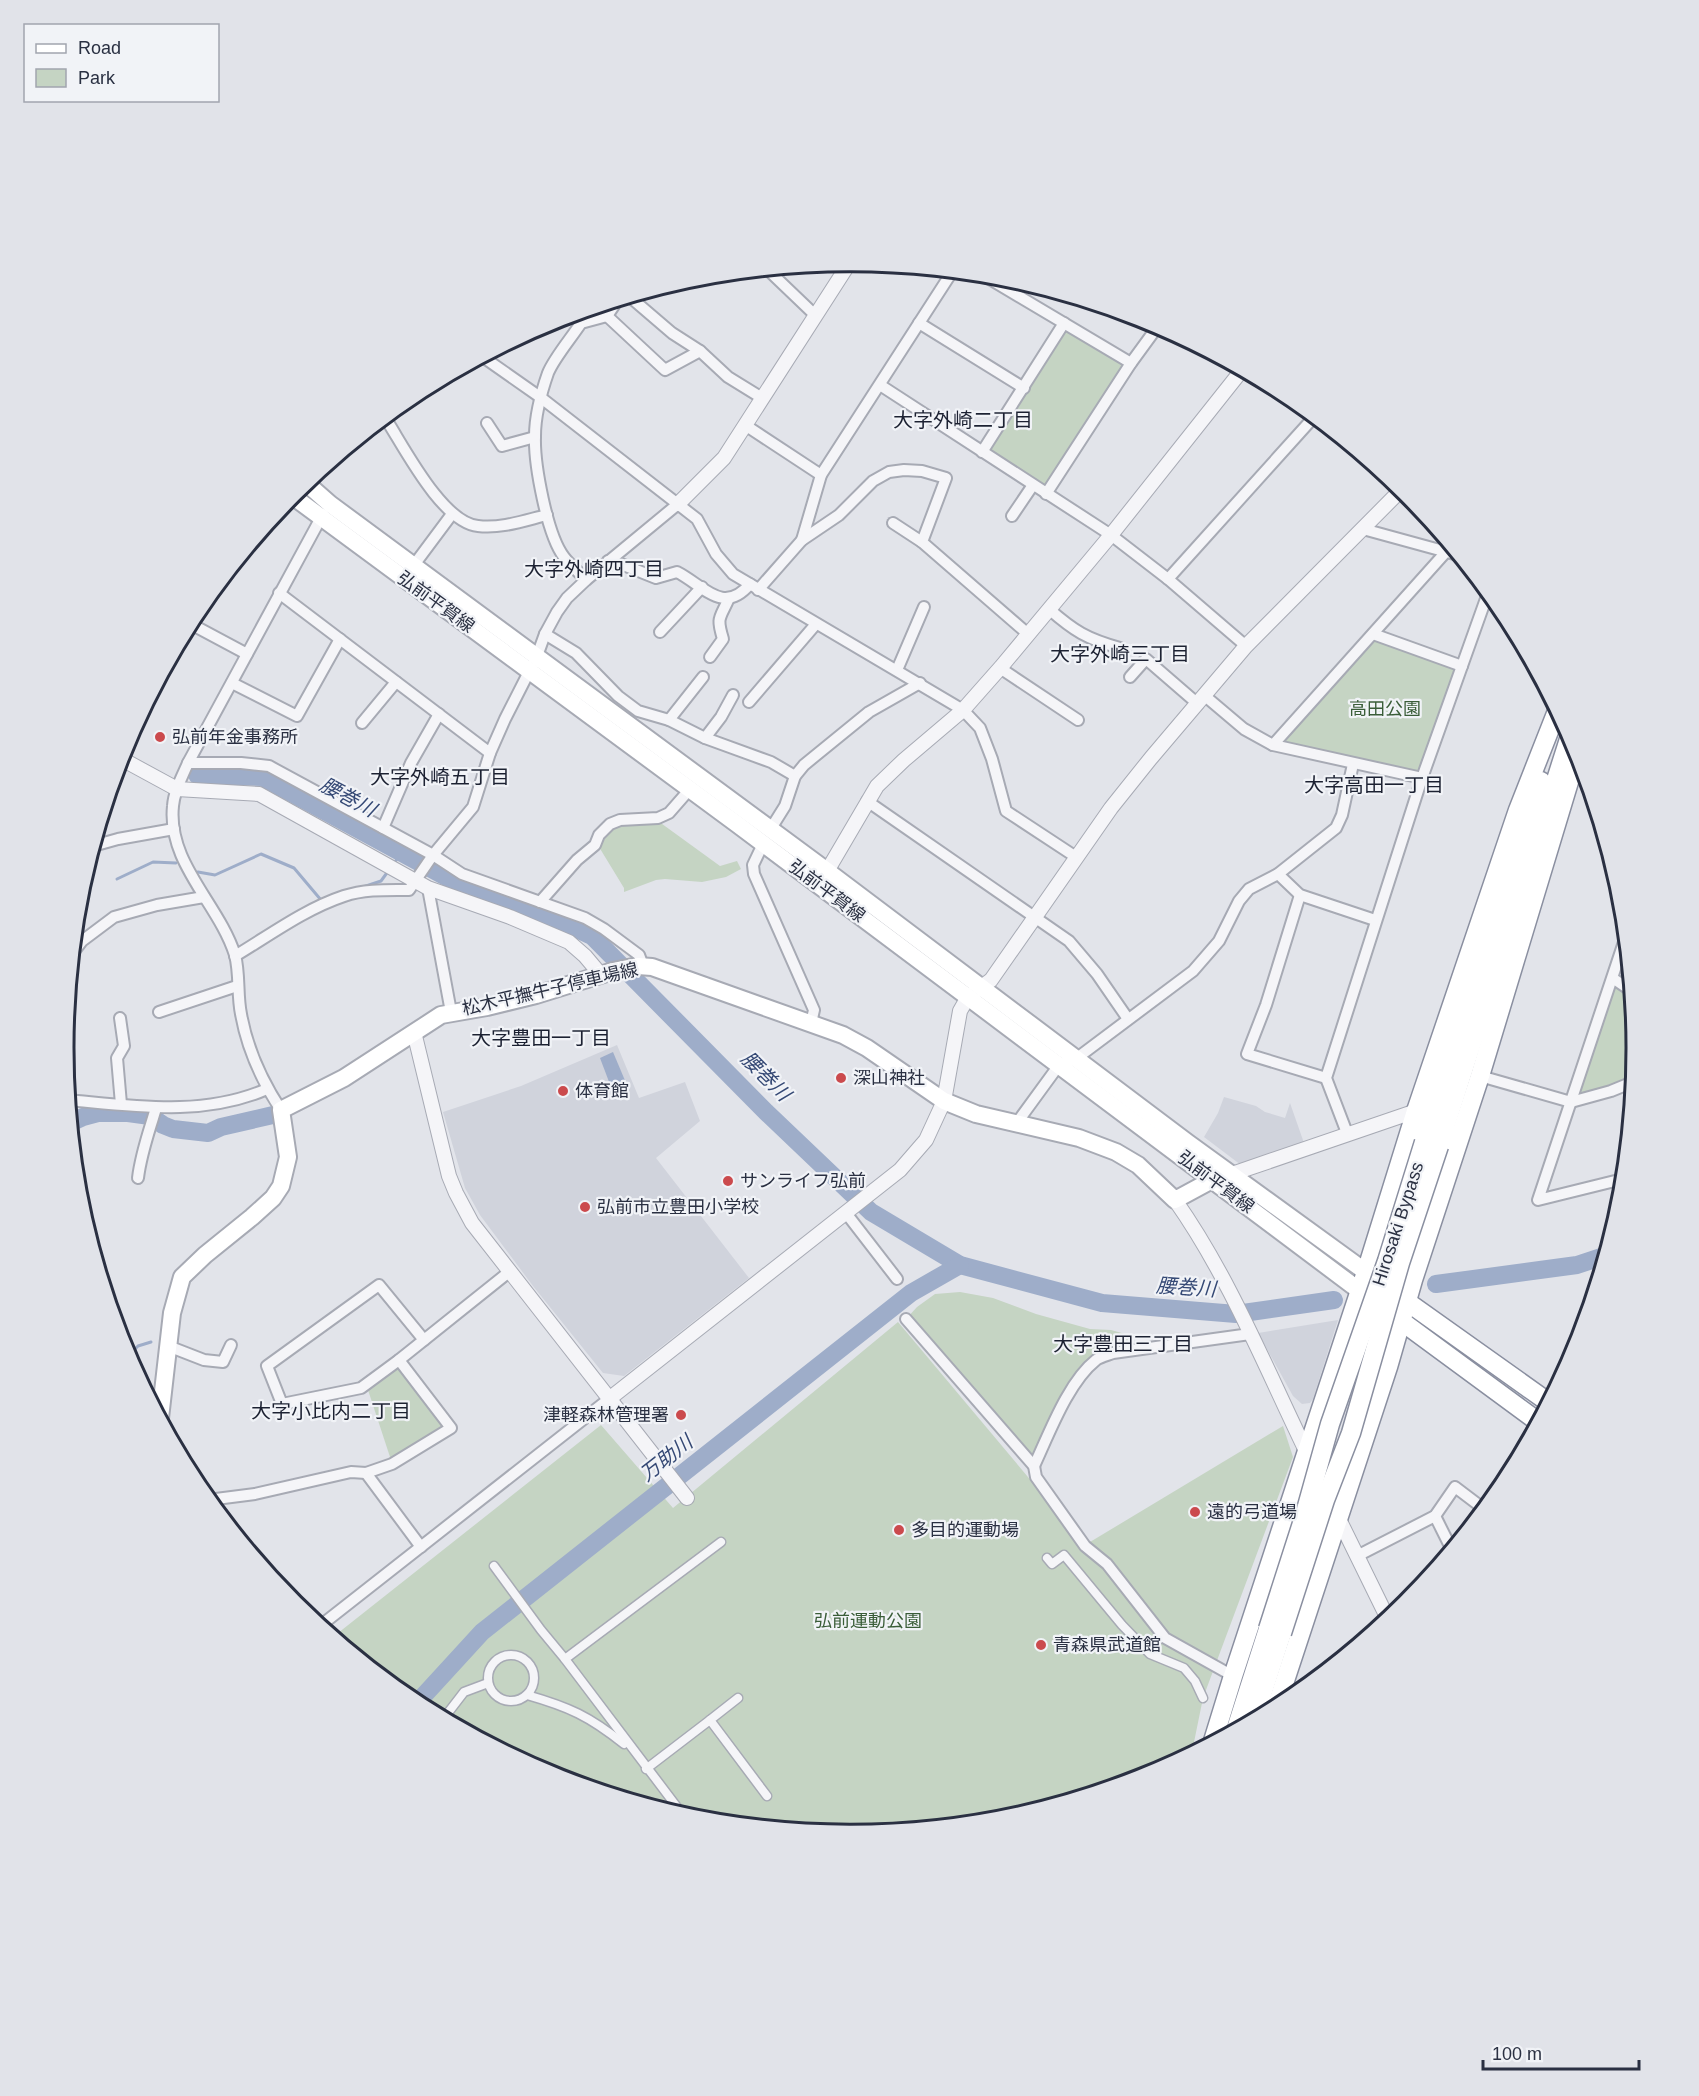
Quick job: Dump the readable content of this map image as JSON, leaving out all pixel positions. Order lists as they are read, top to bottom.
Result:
{
  "streets": {
    "highway": ["Hirosaki Bypass"],
    "main road": ["弘前平賀線", "松木平撫牛子停車場線"]
  },
  "districts": [
    "大字外崎二丁目",
    "大字外崎四丁目",
    "大字外崎三丁目",
    "大字外崎五丁目",
    "大字高田一丁目",
    "大字豊田一丁目",
    "大字豊田三丁目",
    "大字小比内二丁目"
  ],
  "water": ["腰巻川", "万助川"],
  "parks": ["高田公園", "弘前運動公園"],
  "places": [
    "弘前年金事務所",
    "深山神社",
    "体育館",
    "サンライフ弘前",
    "弘前市立豊田小学校",
    "津軽森林管理署",
    "遠的弓道場",
    "多目的運動場",
    "青森県武道館"
  ],
  "legend": ["Road", "Park"],
  "scale_bar": "100 m"
}
